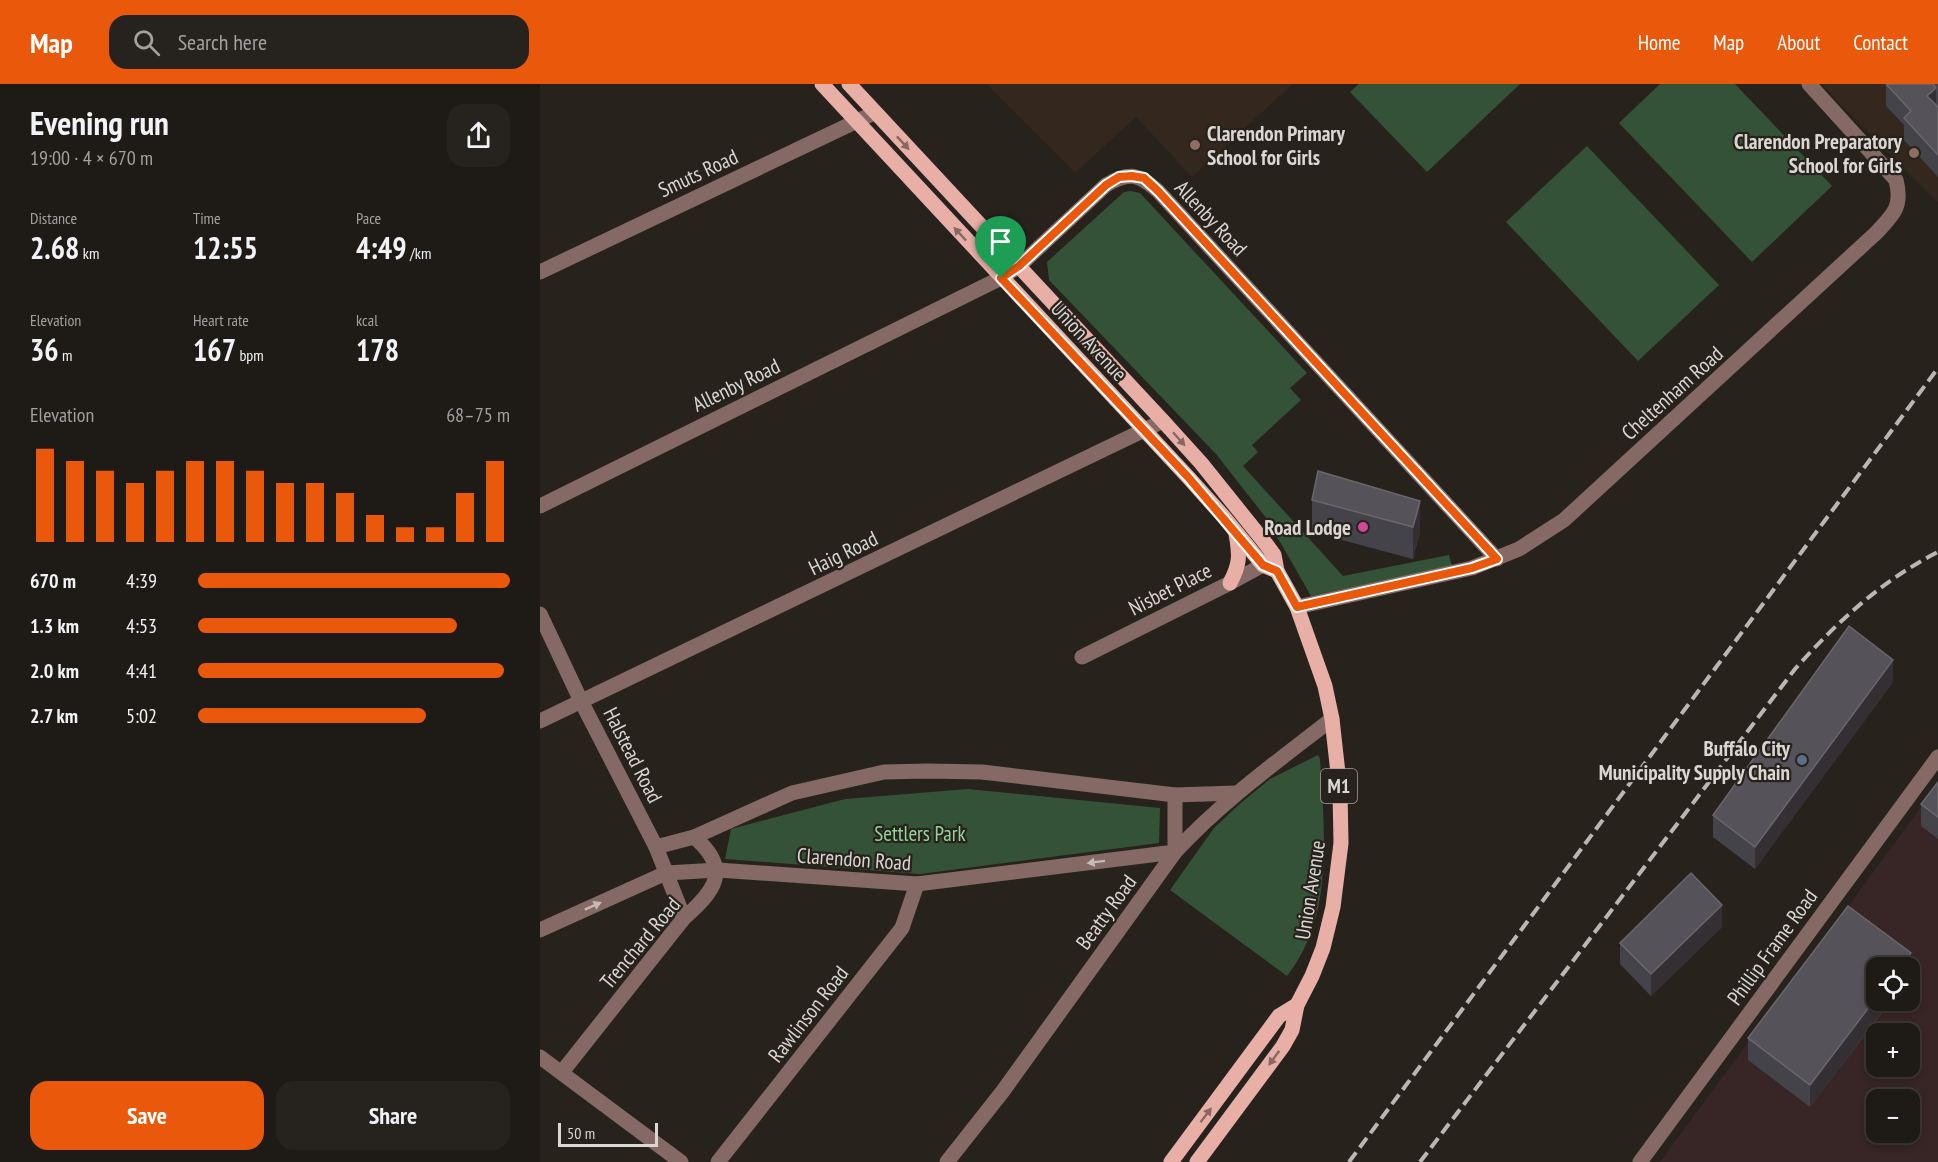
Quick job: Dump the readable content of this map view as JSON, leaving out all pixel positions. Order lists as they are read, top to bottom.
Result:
{
  "streets": {
    "main road": ["Union Avenue", "M1"],
    "street": [
      "Smuts Road",
      "Allenby Road",
      "Cheltenham Road",
      "Haig Road",
      "Nisbet Place",
      "Halstead Road",
      "Clarendon Road",
      "Beatty Road",
      "Trenchard Road",
      "Phillip Frame Road",
      "Rawlinson Road"
    ]
  },
  "crossings": [
    ["Smuts Road", "Union Avenue"],
    ["Allenby Road", "Union Avenue"],
    ["Allenby Road", "Cheltenham Road"],
    ["Union Avenue", "Cheltenham Road"],
    ["Union Avenue", "Haig Road"],
    ["Union Avenue", "Nisbet Place"],
    ["Union Avenue", "Beatty Road"],
    ["Haig Road", "Halstead Road"],
    ["Halstead Road", "Clarendon Road"],
    ["Halstead Road", "Trenchard Road"],
    ["Clarendon Road", "Beatty Road"],
    ["Clarendon Road", "Trenchard Road"],
    ["Clarendon Road", "Rawlinson Road"]
  ],
  "parks": ["Settlers Park"],
  "places": [
    "Clarendon Primary School for Girls",
    "Clarendon Preparatory School for Girls",
    "Road Lodge",
    "Buffalo City Municipality Supply Chain"
  ],
  "scale_bar": "50 m",
  "page": {
    "header": "Map",
    "search": "Search here",
    "nav": [
      "Home",
      "Map",
      "About",
      "Contact"
    ],
    "heading": ["Evening run", "19:00 · 4 × 670 m"],
    "stats": [
      ["Distance", "2.68 km"],
      ["Time", "12:55"],
      ["Pace", "4:49 /km"],
      ["Elevation", "36 m"],
      ["Heart rate", "167 bpm"],
      ["kcal", "178"]
    ],
    "chart": ["Elevation", "68–75 m"],
    "list": [
      {
        "name": "670 m",
        "note": "4:39"
      },
      {
        "name": "1.3 km",
        "note": "4:53"
      },
      {
        "name": "2.0 km",
        "note": "4:41"
      },
      {
        "name": "2.7 km",
        "note": "5:02"
      }
    ],
    "map_buttons": ["+", "−"],
    "buttons": ["Save", "Share"],
    "scale": "50 m"
  }
}
